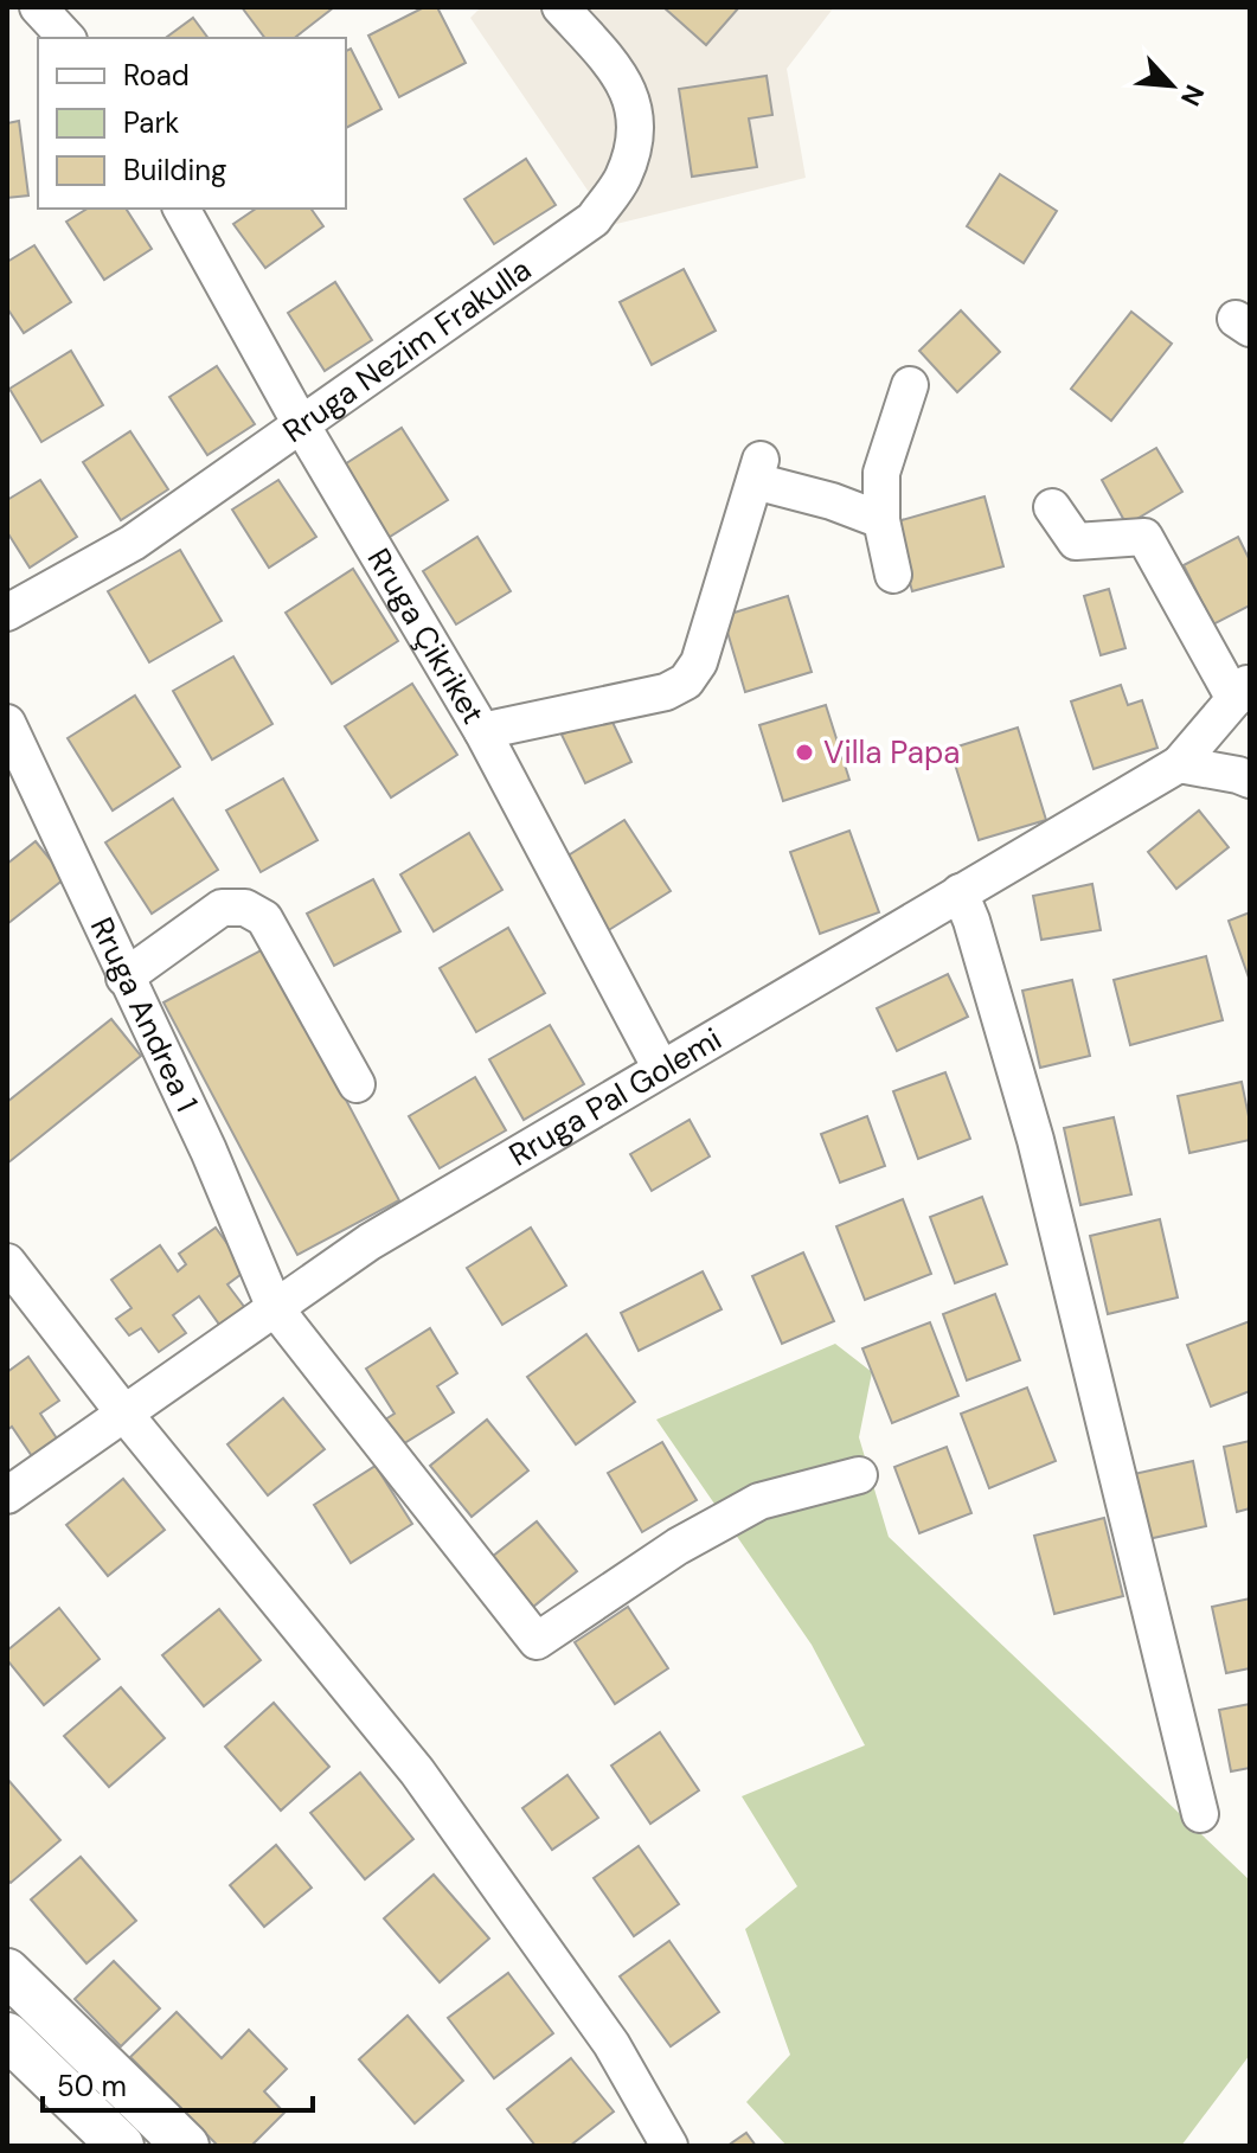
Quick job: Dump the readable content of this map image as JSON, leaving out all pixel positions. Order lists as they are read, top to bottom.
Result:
{
  "streets": {
    "street": [
      "Rruga Nezim Frakulla",
      "Rruga Çikriket",
      "Rruga Andrea 1",
      "Rruga Pal Golemi"
    ]
  },
  "crossings": [
    ["Rruga Nezim Frakulla", "Rruga Çikriket"],
    ["Rruga Çikriket", "Rruga Pal Golemi"],
    ["Rruga Andrea 1", "Rruga Pal Golemi"]
  ],
  "places": ["Villa Papa"],
  "legend": ["Road", "Park", "Building"],
  "scale_bar": "50 m",
  "north": "bottom right"
}
